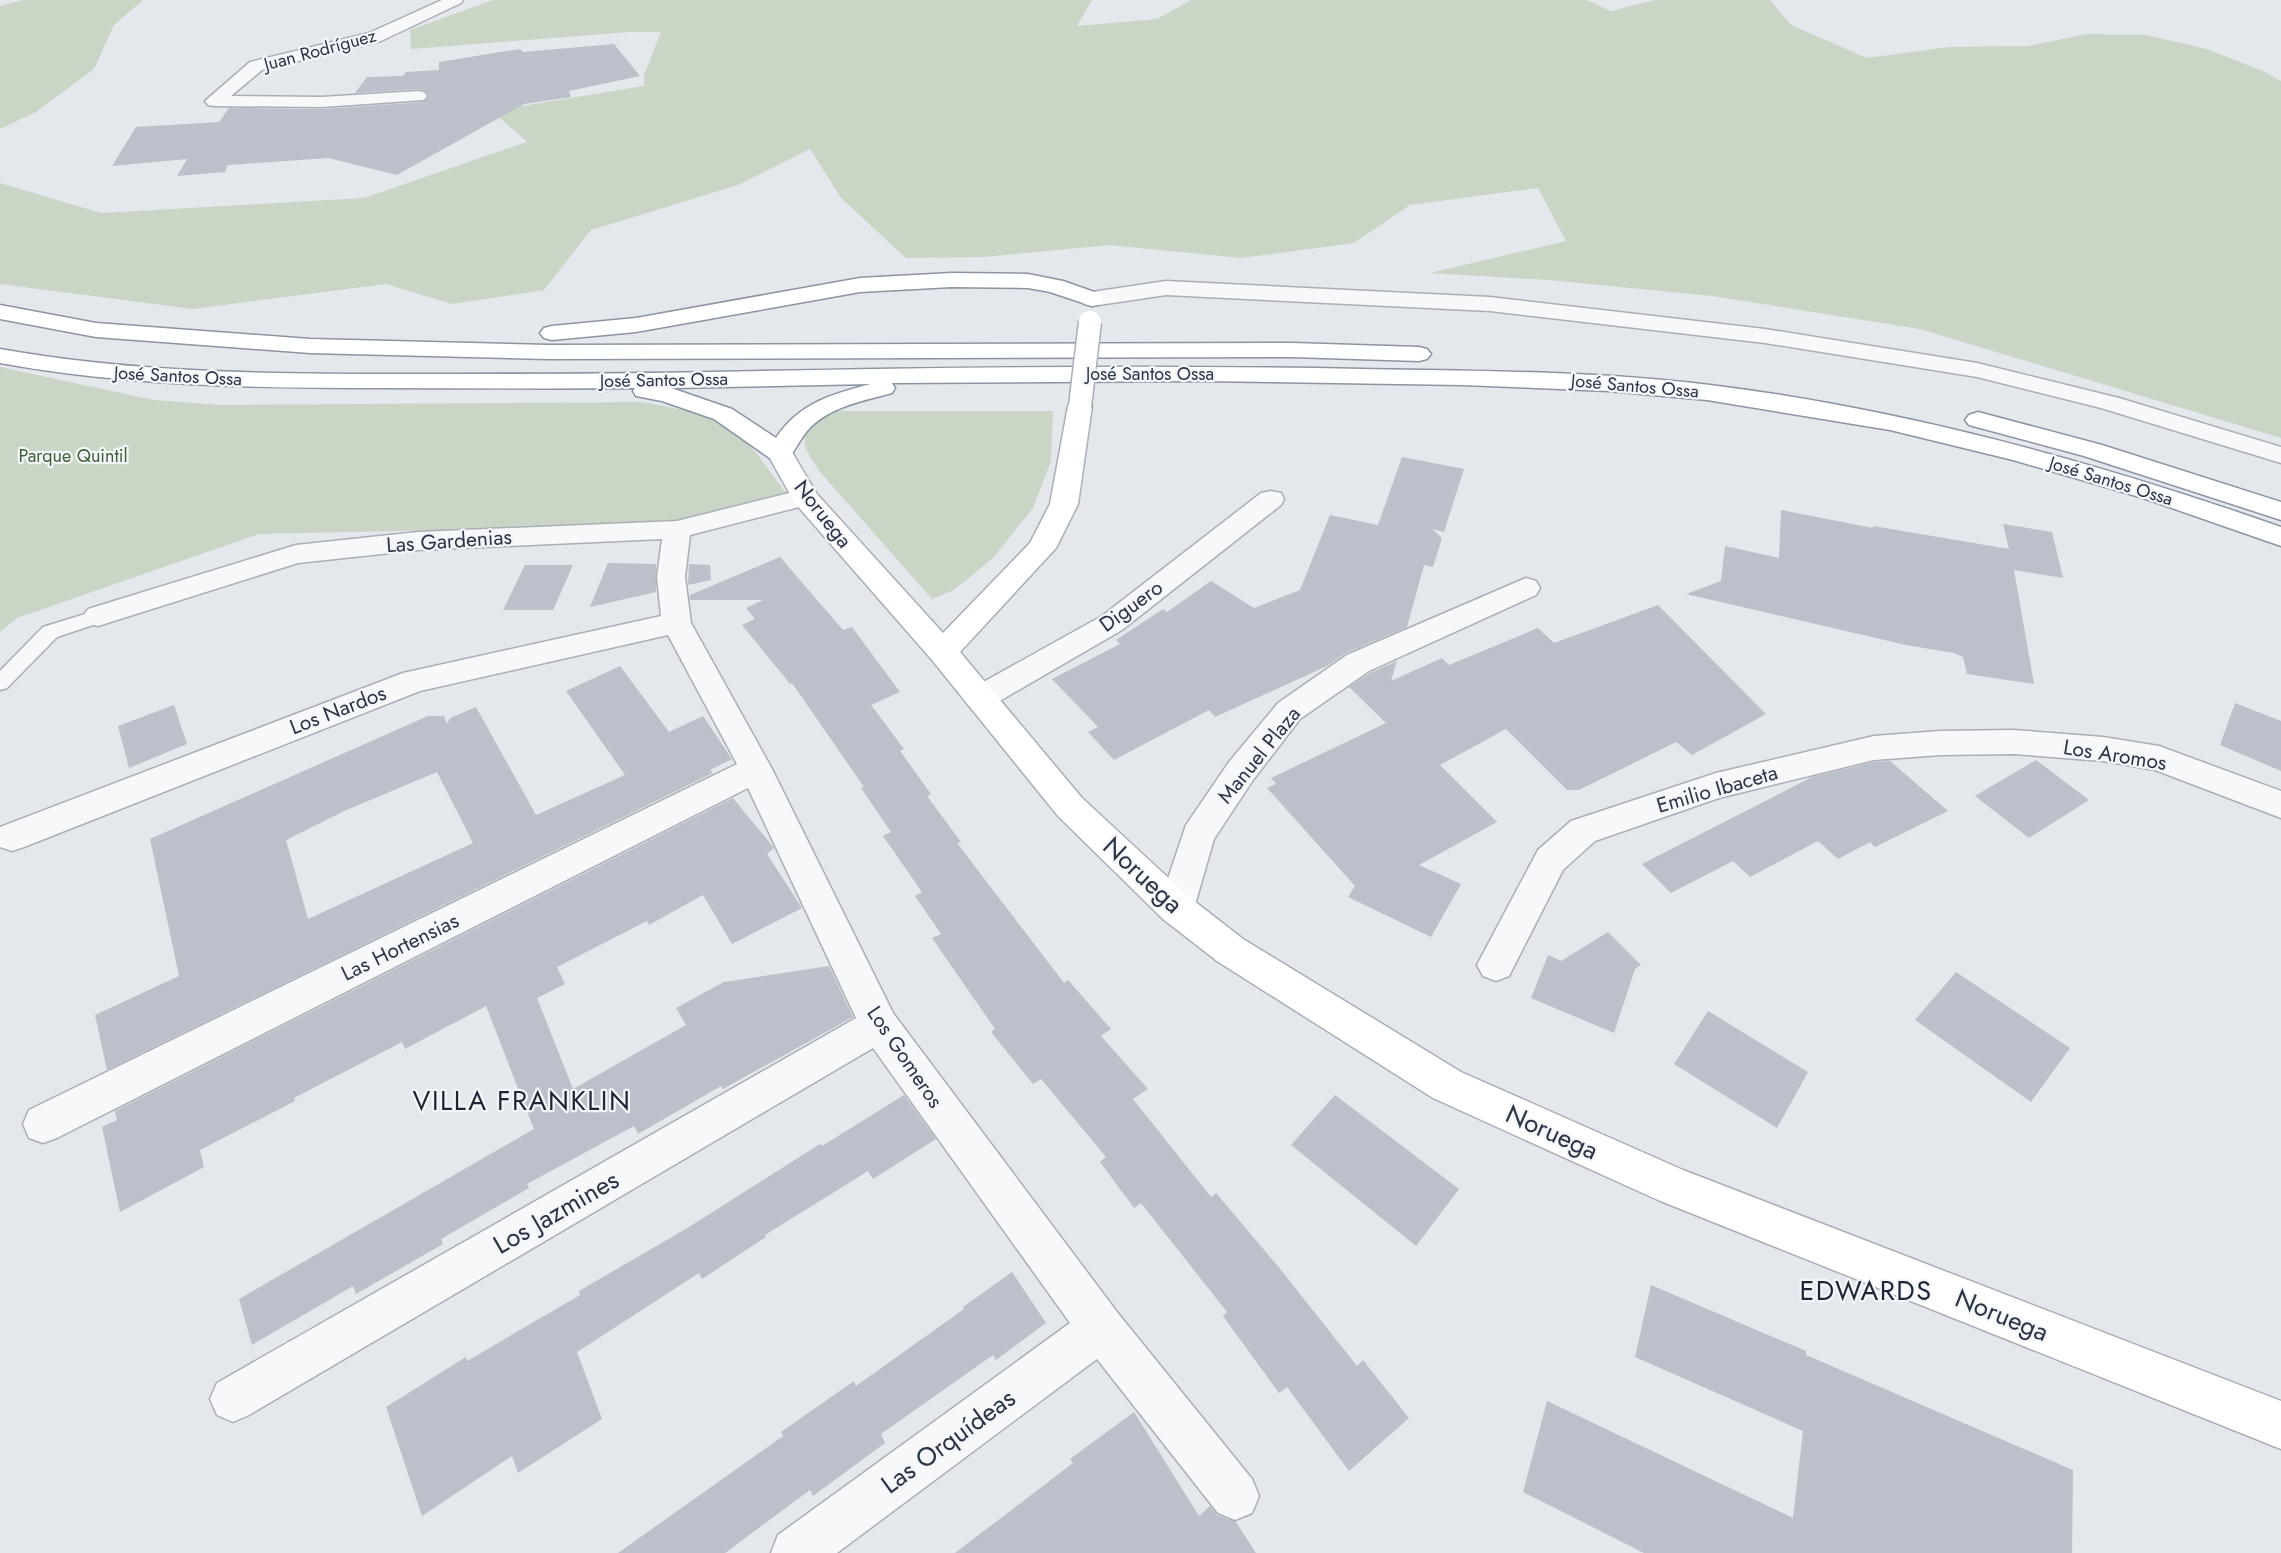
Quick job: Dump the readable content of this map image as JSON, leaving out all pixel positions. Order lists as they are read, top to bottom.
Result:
{
  "streets": {
    "main road": ["José Santos Ossa", "Noruega"],
    "street": [
      "Juan Rodríguez",
      "Las Gardenias",
      "Diguero",
      "Los Nardos",
      "Manuel Plaza",
      "Los Aromos",
      "Emilio Ibaceta",
      "Las Hortensias",
      "Los Gomeros",
      "Los Jazmines",
      "Las Orquídeas"
    ]
  },
  "crossings": [
    ["Noruega", "Las Gardenias"],
    ["Noruega", "Diguero"],
    ["Noruega", "Manuel Plaza"],
    ["Las Gardenias", "Los Gomeros"],
    ["Los Nardos", "Los Gomeros"],
    ["Los Aromos", "Emilio Ibaceta"],
    ["Las Hortensias", "Los Gomeros"],
    ["Los Gomeros", "Los Jazmines"],
    ["Los Gomeros", "Las Orquídeas"]
  ],
  "districts": ["VILLA FRANKLIN", "EDWARDS"],
  "parks": ["Parque Quintil"]
}
